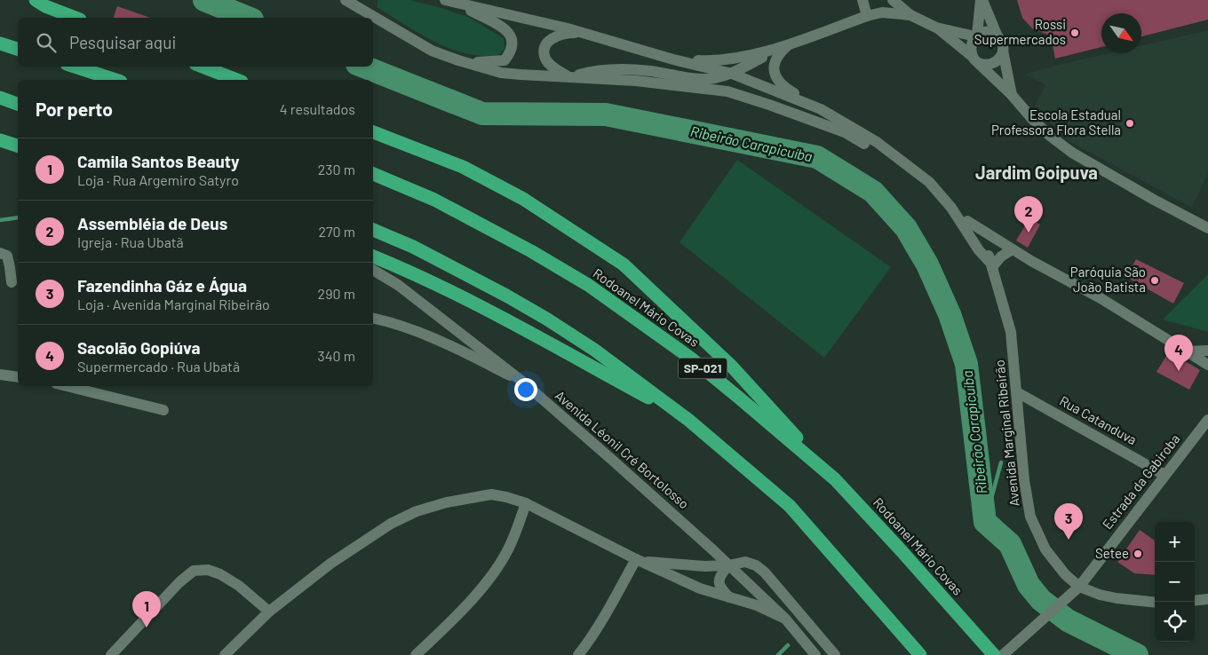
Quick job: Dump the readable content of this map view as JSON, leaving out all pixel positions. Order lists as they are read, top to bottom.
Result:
{
  "streets": {
    "highway": ["Rodoanel Mário Covas", "SP-021"],
    "main road": [
      "Rua Catanduva",
      "Avenida Marginal Ribeirão",
      "Avenida Léonil Cré Bortolosso",
      "Estrada da Gabiroba"
    ]
  },
  "crossings": [
    ["Rua Catanduva", "Avenida Marginal Ribeirão"],
    ["Rua Catanduva", "Estrada da Gabiroba"],
    ["Avenida Marginal Ribeirão", "Estrada da Gabiroba"]
  ],
  "districts": ["Jardim Goipuva"],
  "water": ["Ribeirão Carapicuíba"],
  "places": [
    "Rossi Supermercados",
    "Escola Estadual Professora Flora Stella",
    "Paróquia São João Batista",
    "Setee"
  ],
  "north": "bottom right",
  "page": {
    "search": "Pesquisar aqui",
    "heading": ["Por perto", "4 resultados"],
    "list": [
      {
        "mark": "1",
        "name": "Camila Santos Beauty",
        "note": "Loja · Rua Argemiro Satyro",
        "value": "230 m"
      },
      {
        "mark": "2",
        "name": "Assembléia de Deus",
        "note": "Igreja · Rua Ubatã",
        "value": "270 m"
      },
      {
        "mark": "3",
        "name": "Fazendinha Gáz e Água",
        "note": "Loja · Avenida Marginal Ribeirão",
        "value": "290 m"
      },
      {
        "mark": "4",
        "name": "Sacolão Gopiúva",
        "note": "Supermercado · Rua Ubatã",
        "value": "340 m"
      }
    ],
    "pins": [
      "2",
      "4",
      "3",
      "1"
    ],
    "map_buttons": ["+", "−"]
  }
}
